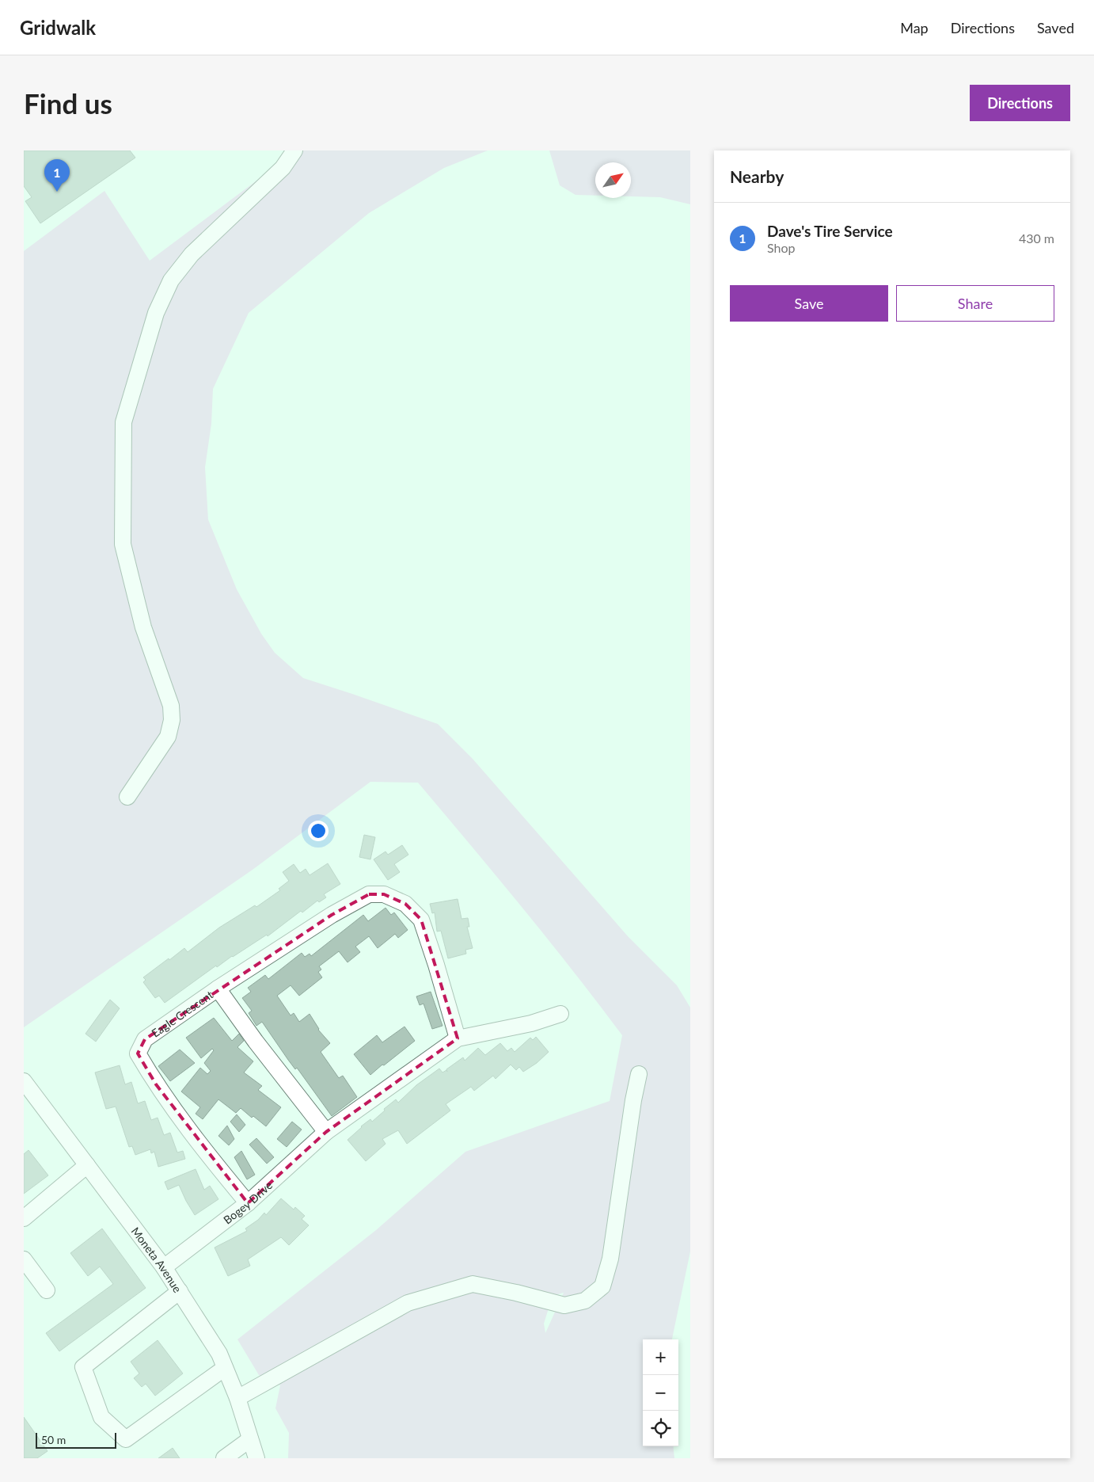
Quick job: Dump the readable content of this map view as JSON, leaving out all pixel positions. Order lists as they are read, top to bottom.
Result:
{
  "streets": {
    "street": ["Eagle Crescent", "Bogey Drive", "Moneta Avenue"]
  },
  "crossings": [
    ["Eagle Crescent", "Bogey Drive"],
    ["Bogey Drive", "Moneta Avenue"]
  ],
  "scale_bar": "50 m",
  "north": "top right",
  "page": {
    "header": "Gridwalk",
    "nav": ["Map", "Directions", "Saved"],
    "buttons": [
      "Directions",
      ["Save", "Share"]
    ],
    "title": "Find us",
    "heading": "Nearby",
    "pins": "1",
    "list": [
      {
        "mark": "1",
        "name": "Dave's Tire Service",
        "note": "Shop",
        "value": "430 m"
      }
    ],
    "map_buttons": ["+", "−"],
    "scale": "50 m"
  }
}
